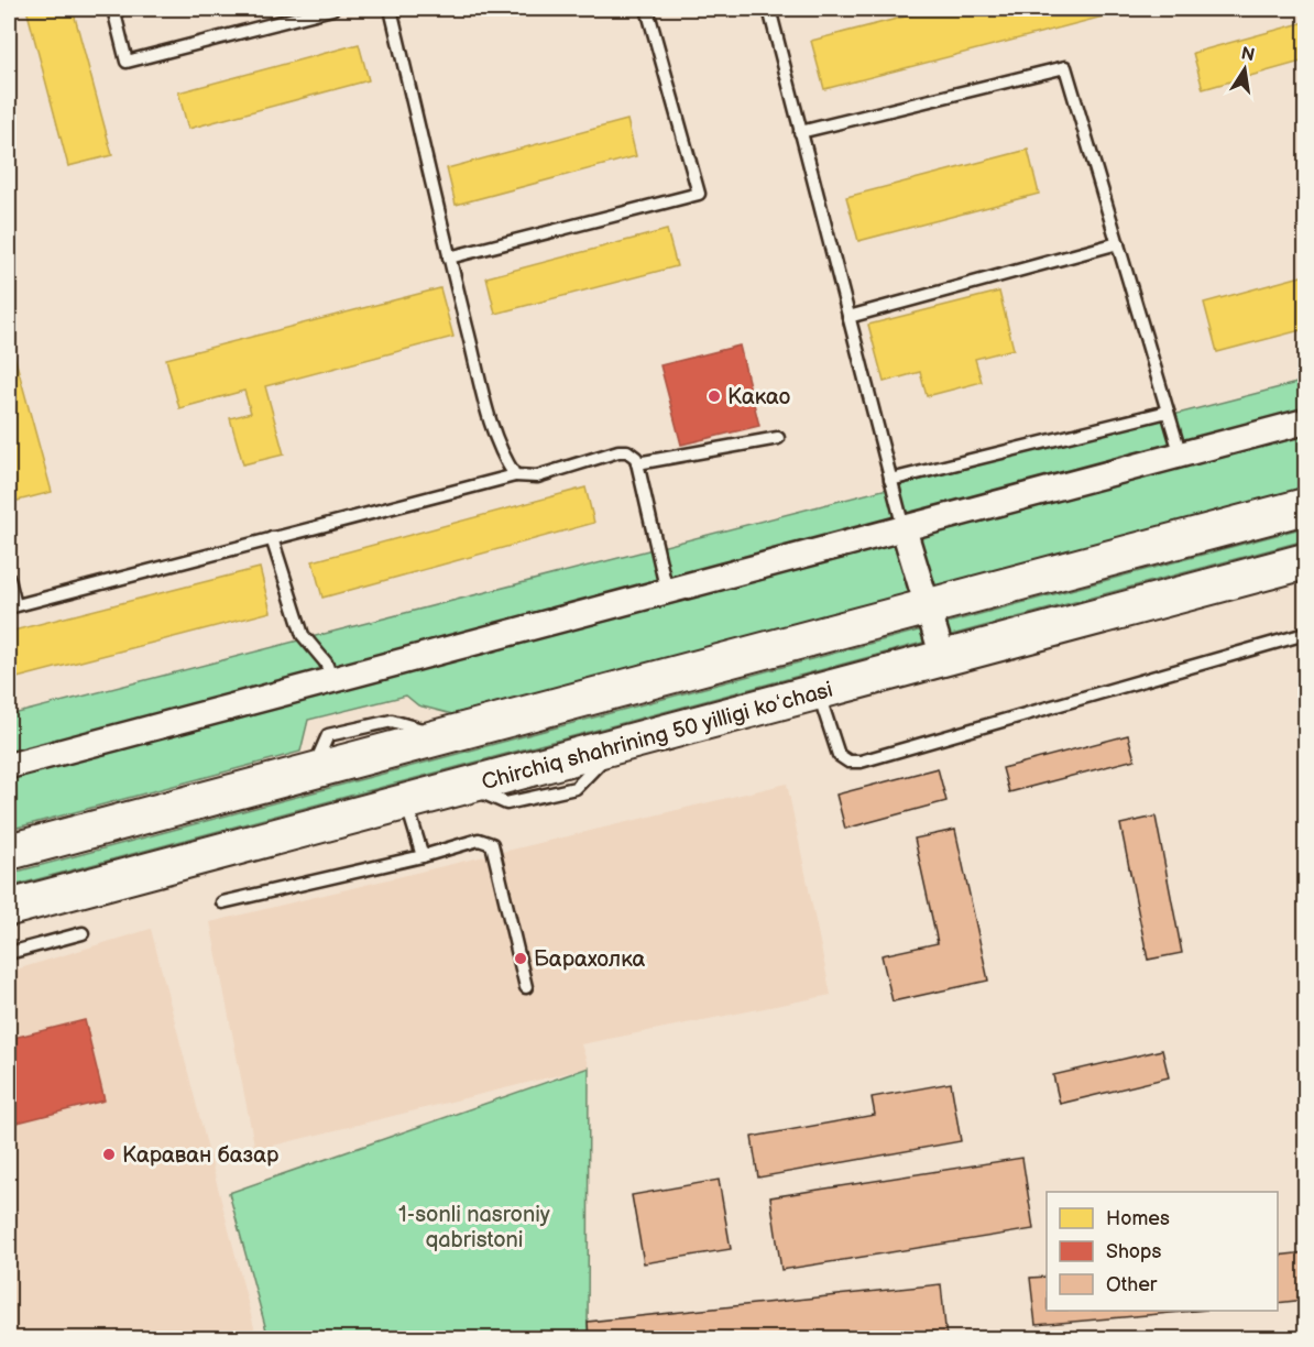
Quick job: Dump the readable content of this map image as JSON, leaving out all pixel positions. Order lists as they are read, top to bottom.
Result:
{
  "streets": {
    "main road": ["Chirchiq shahrining 50 yilligi koʻchasi"]
  },
  "parks": ["1-sonli nasroniy qabristoni"],
  "places": ["Какао", "Барахолка", "Караван базар"],
  "legend": ["Homes", "Shops", "Other"],
  "north": "top"
}
